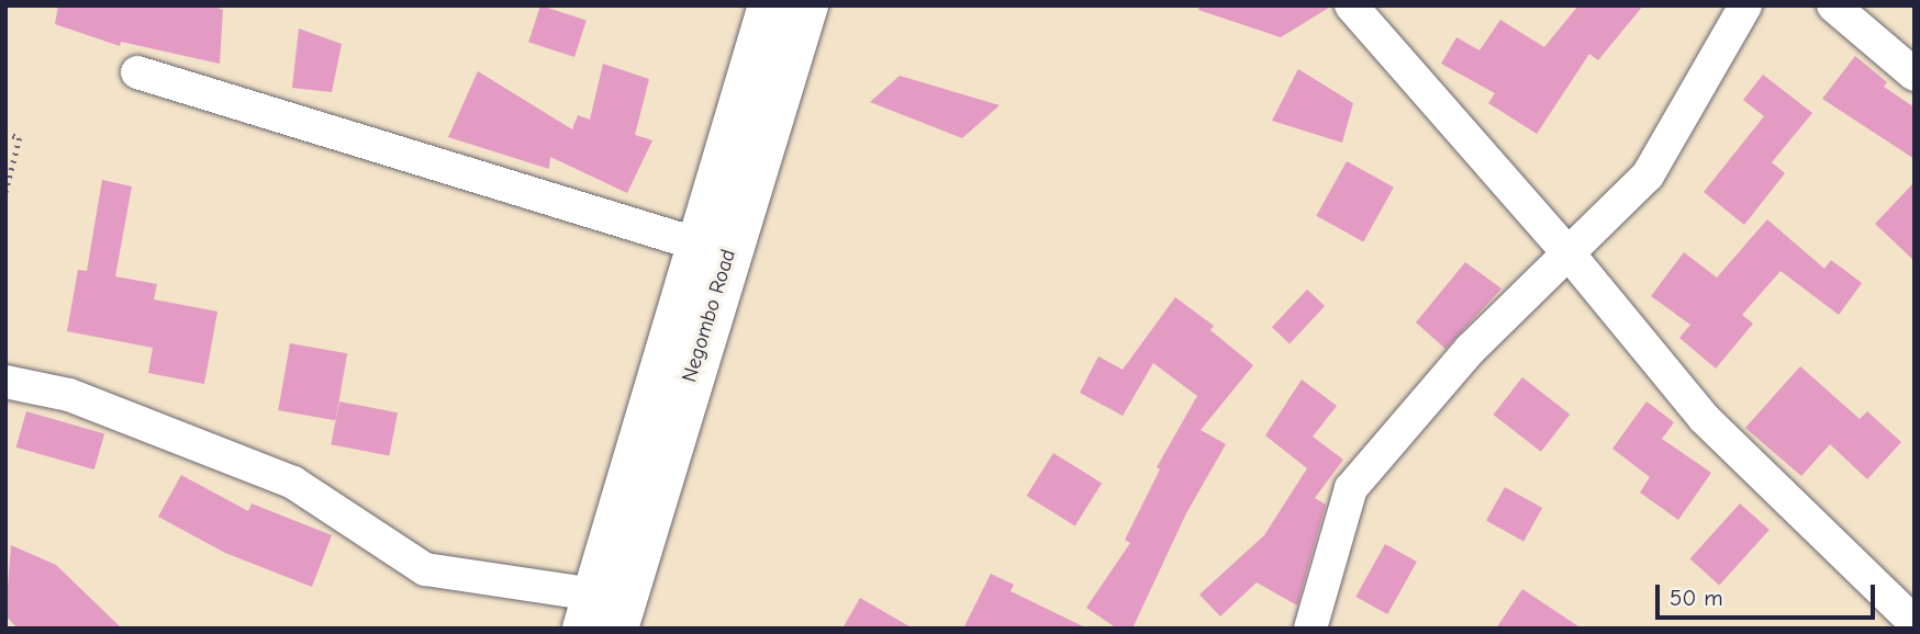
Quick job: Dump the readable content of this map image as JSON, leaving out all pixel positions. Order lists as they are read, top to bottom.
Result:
{
  "streets": {
    "highway": ["Negombo Road"]
  },
  "scale_bar": "50 m"
}
